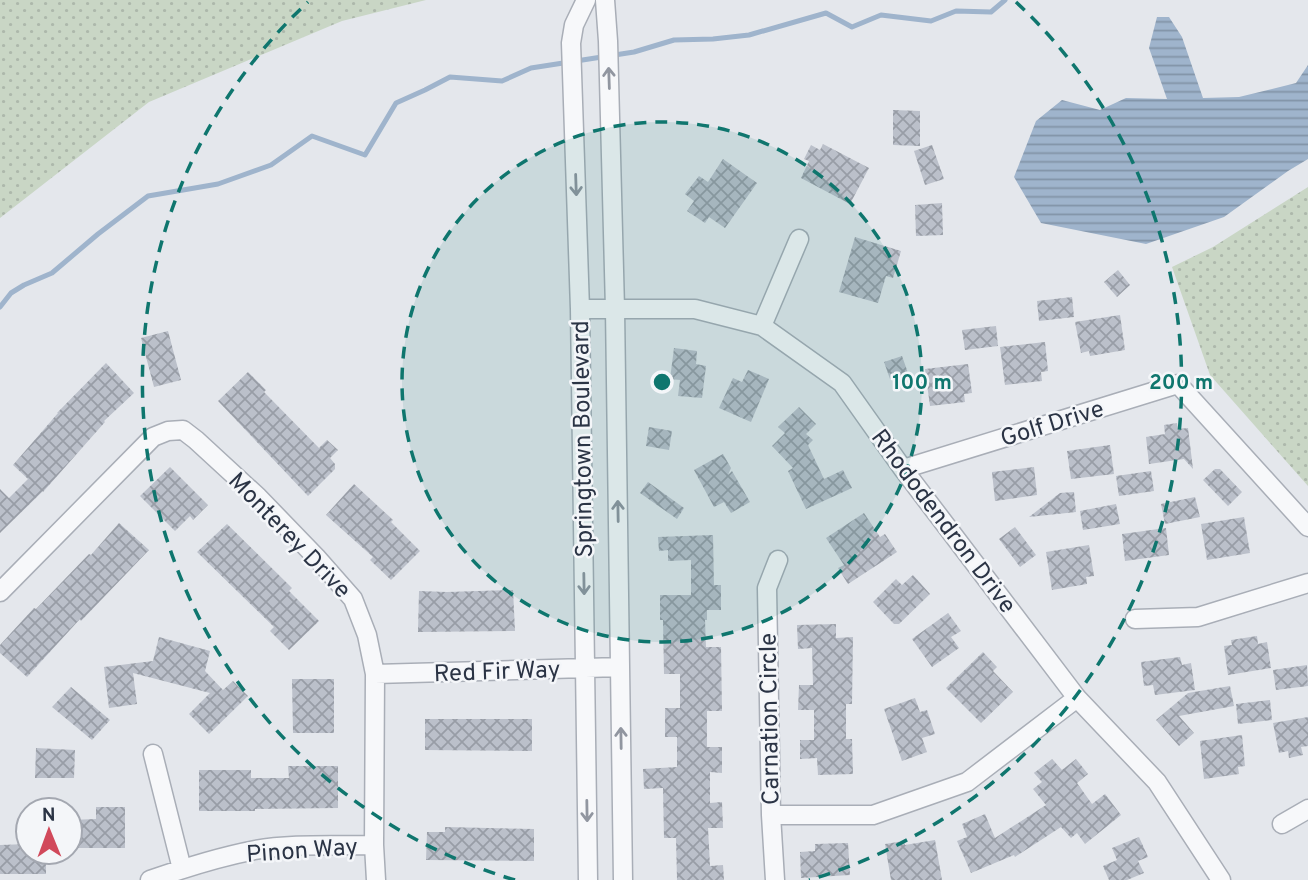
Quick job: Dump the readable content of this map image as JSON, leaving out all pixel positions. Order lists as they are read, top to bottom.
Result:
{
  "streets": {
    "street": [
      "Golf Drive",
      "Springtown Boulevard",
      "Rhododendron Drive",
      "Monterey Drive",
      "Red Fir Way",
      "Carnation Circle",
      "Pinon Way"
    ]
  },
  "crossings": [
    ["Golf Drive", "Rhododendron Drive"],
    ["Springtown Boulevard", "Rhododendron Drive"],
    ["Springtown Boulevard", "Red Fir Way"],
    ["Monterey Drive", "Red Fir Way"],
    ["Monterey Drive", "Pinon Way"]
  ],
  "north": "top",
  "rings": ["100 m", "200 m"]
}
